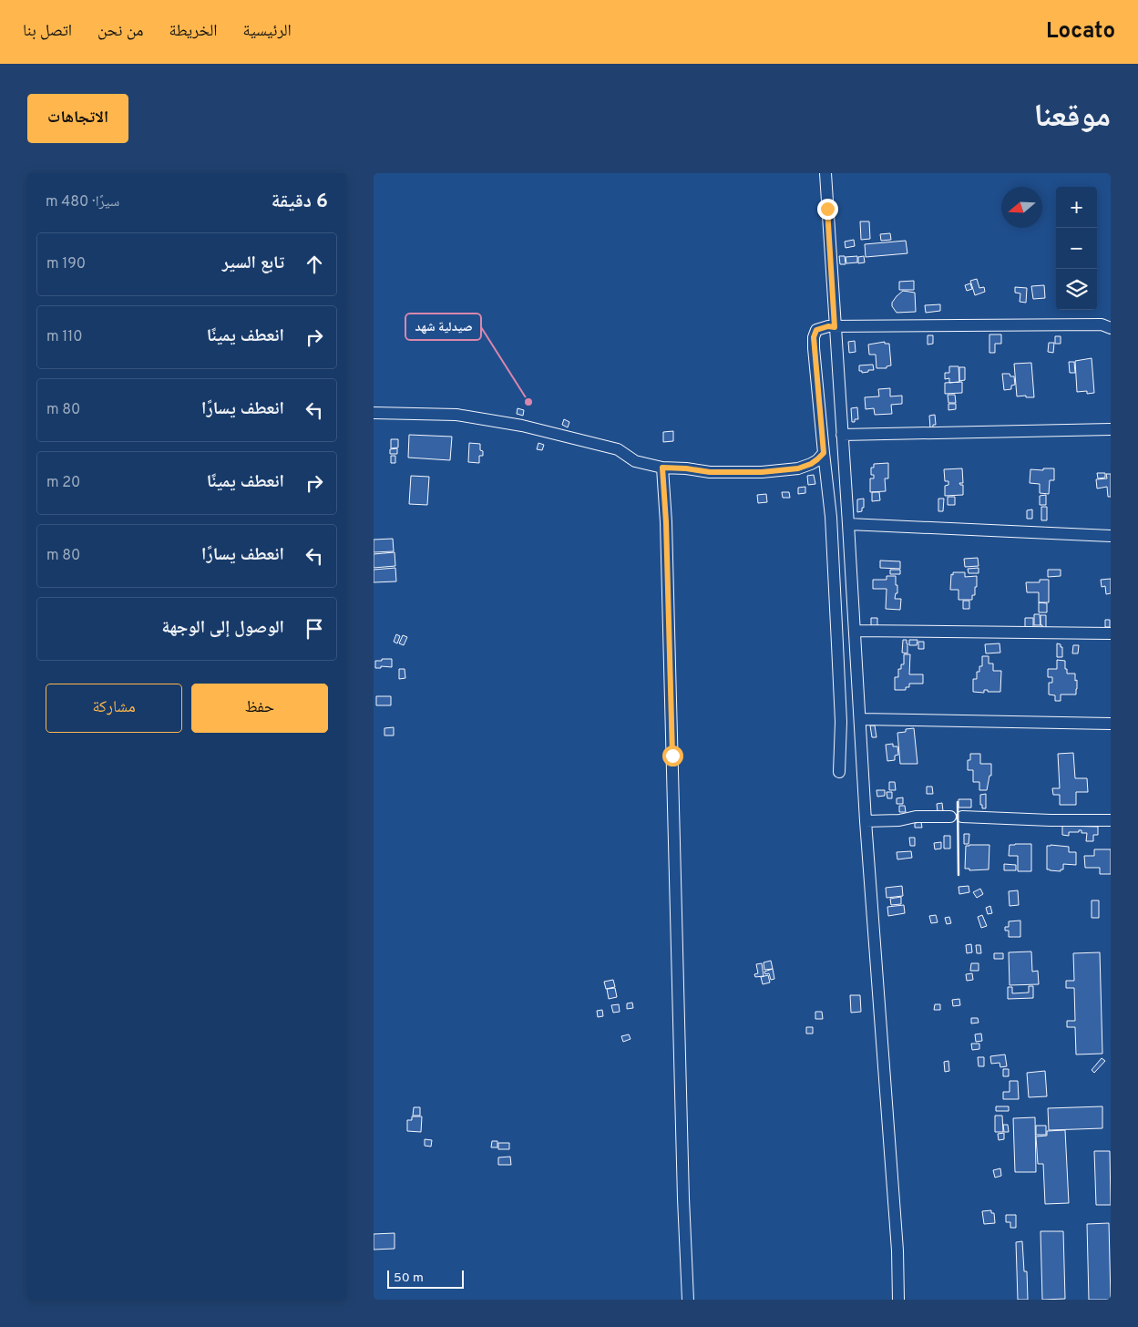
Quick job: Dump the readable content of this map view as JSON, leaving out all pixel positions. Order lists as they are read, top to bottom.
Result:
{
  "places": ["صيدلية شهد"],
  "scale_bar": "50 m",
  "north": "left",
  "page": {
    "header": "Locato",
    "nav": [
      "الرئيسية",
      "الخريطة",
      "من نحن",
      "اتصل بنا"
    ],
    "title": "موقعنا",
    "buttons": [
      "الاتجاهات",
      ["حفظ", "مشاركة"]
    ],
    "heading": ["6 دقيقة", "سيرًا · 480 m"],
    "map_buttons": ["+", "−"],
    "list": [
      ["تابع السير", "190 m"],
      ["انعطف يمينًا", "110 m"],
      ["انعطف يسارًا", "80 m"],
      ["انعطف يمينًا", "20 m"],
      ["انعطف يسارًا", "80 m"],
      "الوصول إلى الوجهة"
    ],
    "scale": "50 m"
  }
}
